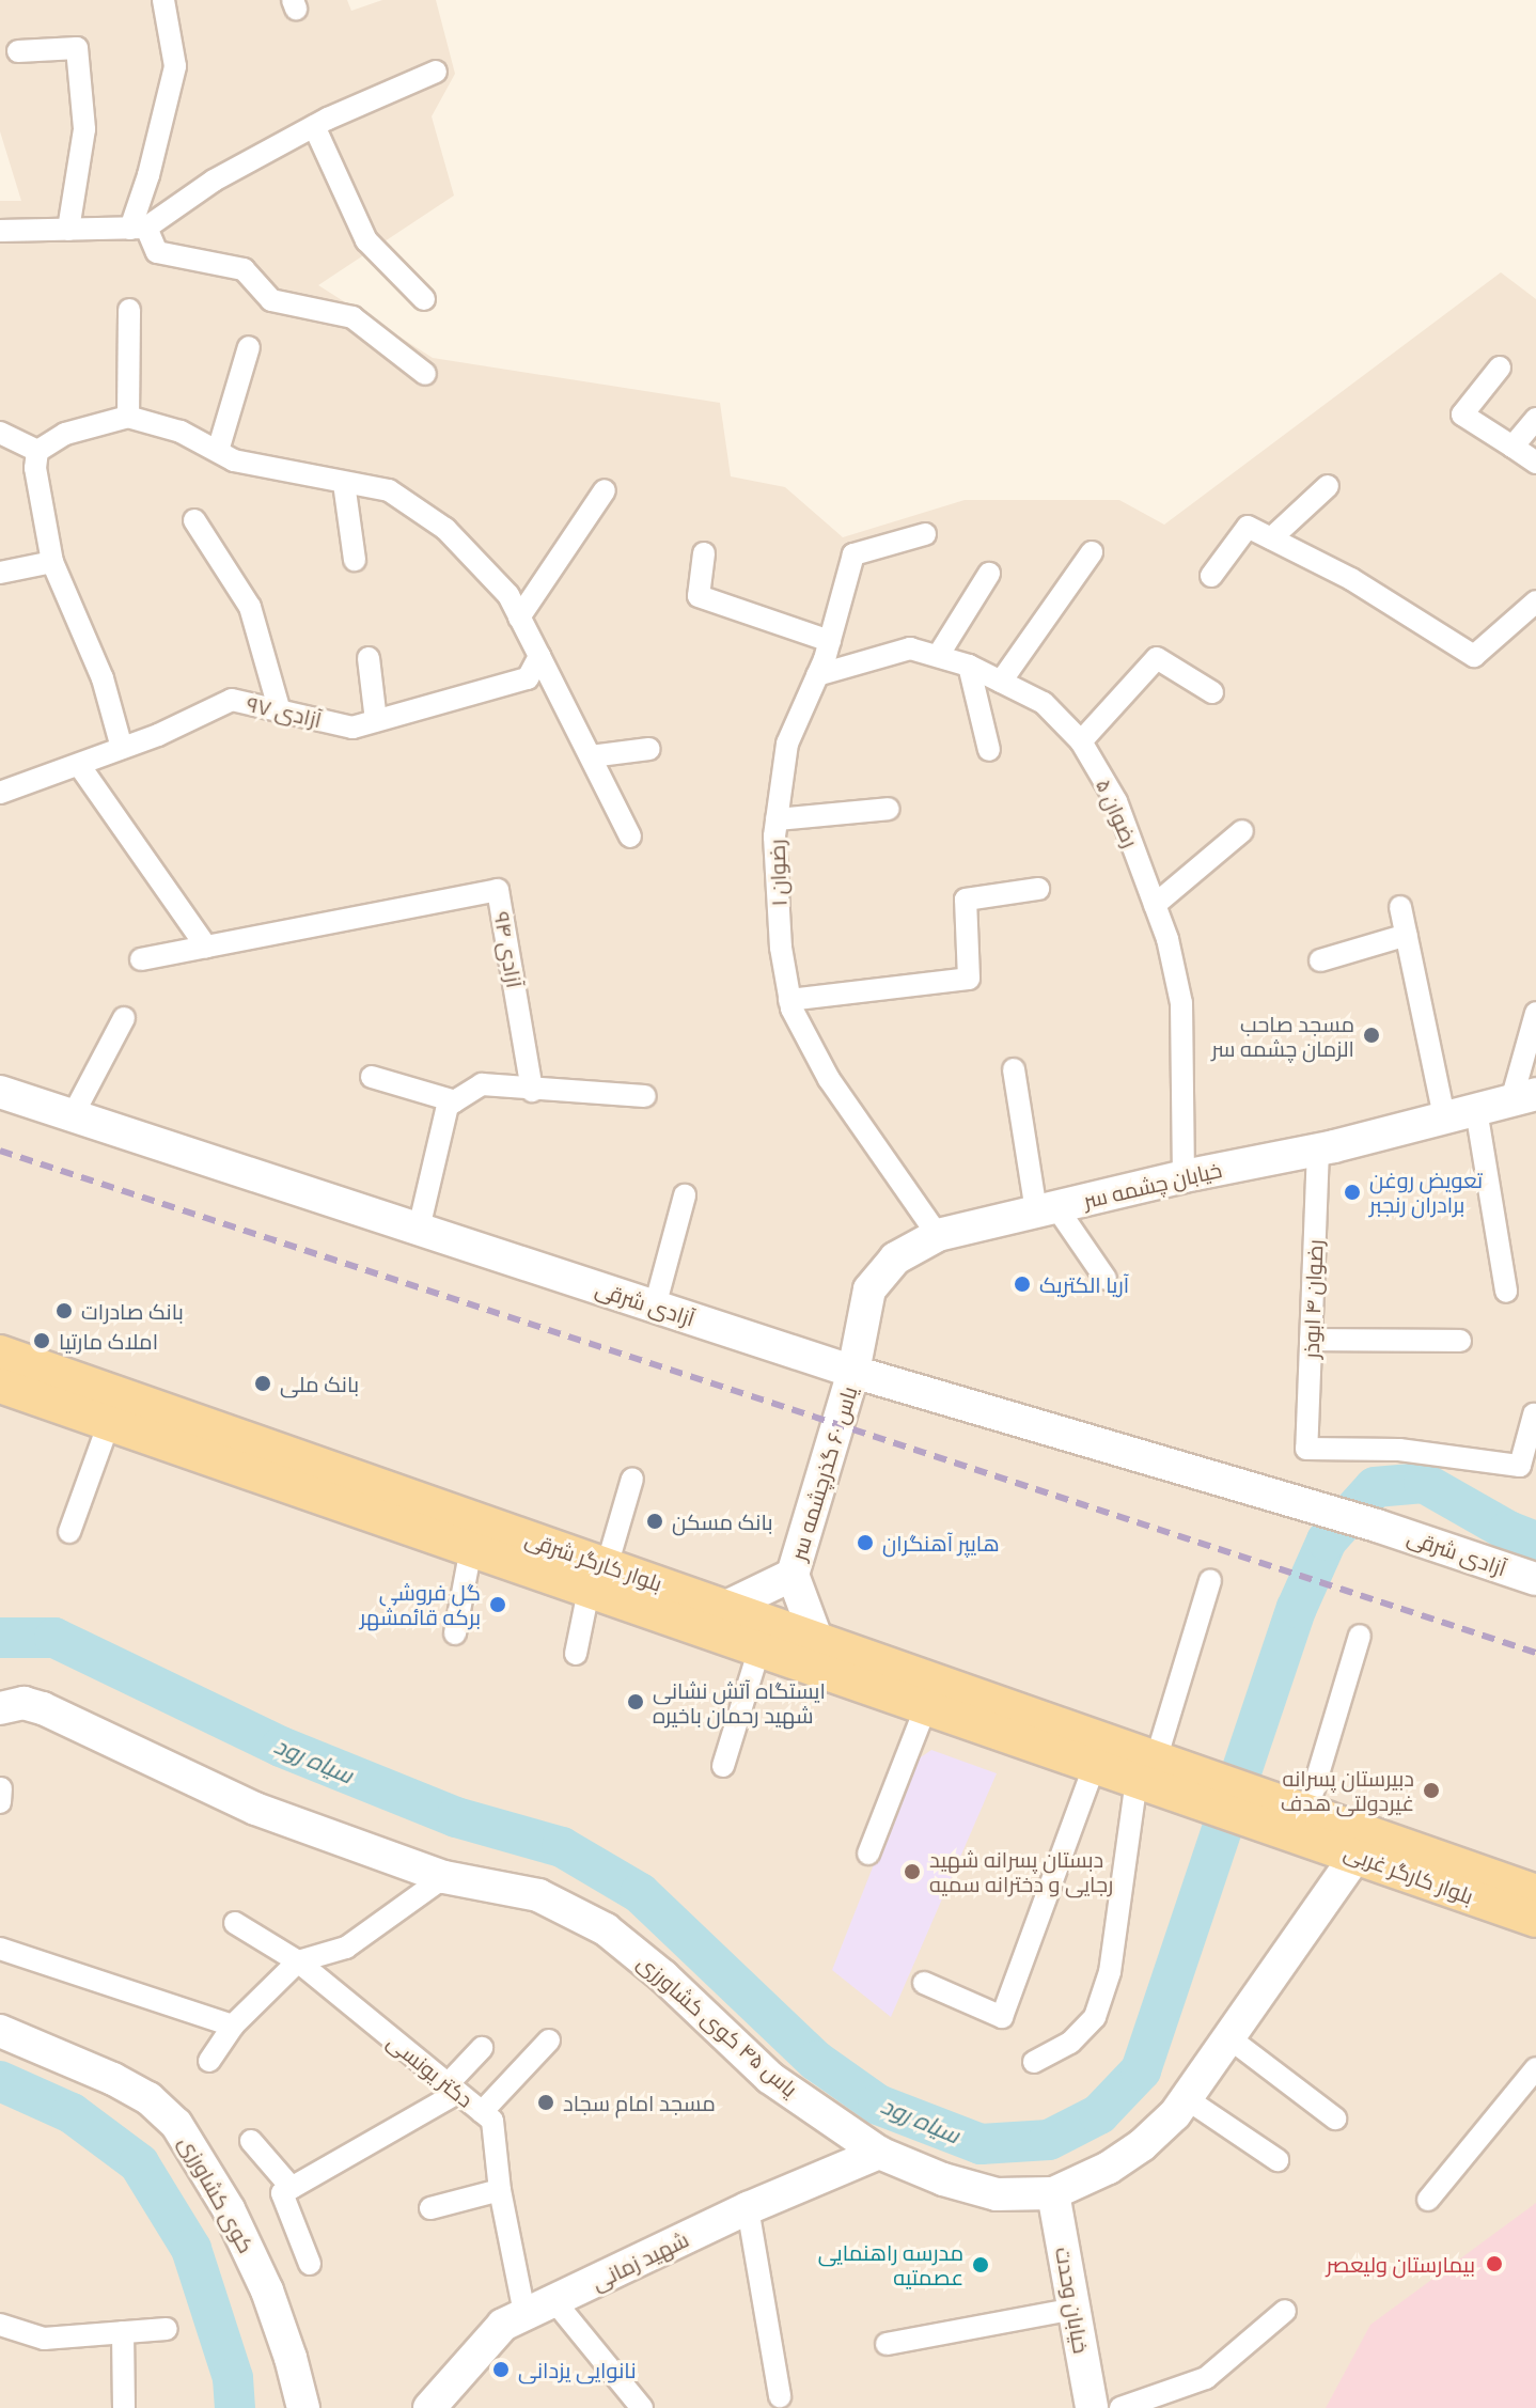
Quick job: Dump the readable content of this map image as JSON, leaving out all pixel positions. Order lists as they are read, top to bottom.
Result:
{
  "streets": {
    "main road": ["بلوار کارگر شرقی", "بلوار کارگر غربی"],
    "street": [
      "آزادی ۹۷",
      "رضوان ۵",
      "رضوان ۱",
      "آزادی ۹۴",
      "خیابان چشمه سر",
      "رضوان ۴ ابوذر",
      "آزادی شرقی",
      "یاس ۶۰ گذرچشمه سر",
      "یاس ۴۵ کوی کشاورزی",
      "دکتر یونسی",
      "کوی کشاورزی",
      "شهید زمانی",
      "خیابان وحدت"
    ]
  },
  "crossings": [
    ["رضوان ۵", "رضوان ۱"],
    ["رضوان ۵", "خیابان چشمه سر"],
    ["رضوان ۱", "خیابان چشمه سر"],
    ["خیابان چشمه سر", "رضوان ۴ ابوذر"],
    ["خیابان چشمه سر", "آزادی شرقی"],
    ["خیابان چشمه سر", "یاس ۶۰ گذرچشمه سر"],
    ["آزادی شرقی", "یاس ۶۰ گذرچشمه سر"],
    ["یاس ۶۰ گذرچشمه سر", "بلوار کارگر شرقی"],
    ["بلوار کارگر غربی", "یاس ۴۵ کوی کشاورزی"],
    ["یاس ۴۵ کوی کشاورزی", "شهید زمانی"],
    ["یاس ۴۵ کوی کشاورزی", "خیابان وحدت"],
    ["دکتر یونسی", "شهید زمانی"]
  ],
  "water": ["سیاه رود"],
  "places": [
    "مسجد صاحب الزمان چشمه سر",
    "تعویض روغن برادران رنجبر",
    "آریا الکتریک",
    "بانک صادرات",
    "املاک مارتیا",
    "بانک ملی",
    "بانک مسکن",
    "هایپر آهنگران",
    "گل فروشی برکه قائمشهر",
    "ایستگاه آتش نشانی شهید رحمان باخیره",
    "دبیرستان پسرانه غیردولتی هدف",
    "دبستان پسرانه شهید رجایی و دخترانه سمیه",
    "مسجد امام سجاد",
    "بیمارستان ولیعصر",
    "مدرسه راهنمایی عصمتیه",
    "نانوایی یزدانی"
  ]
}
